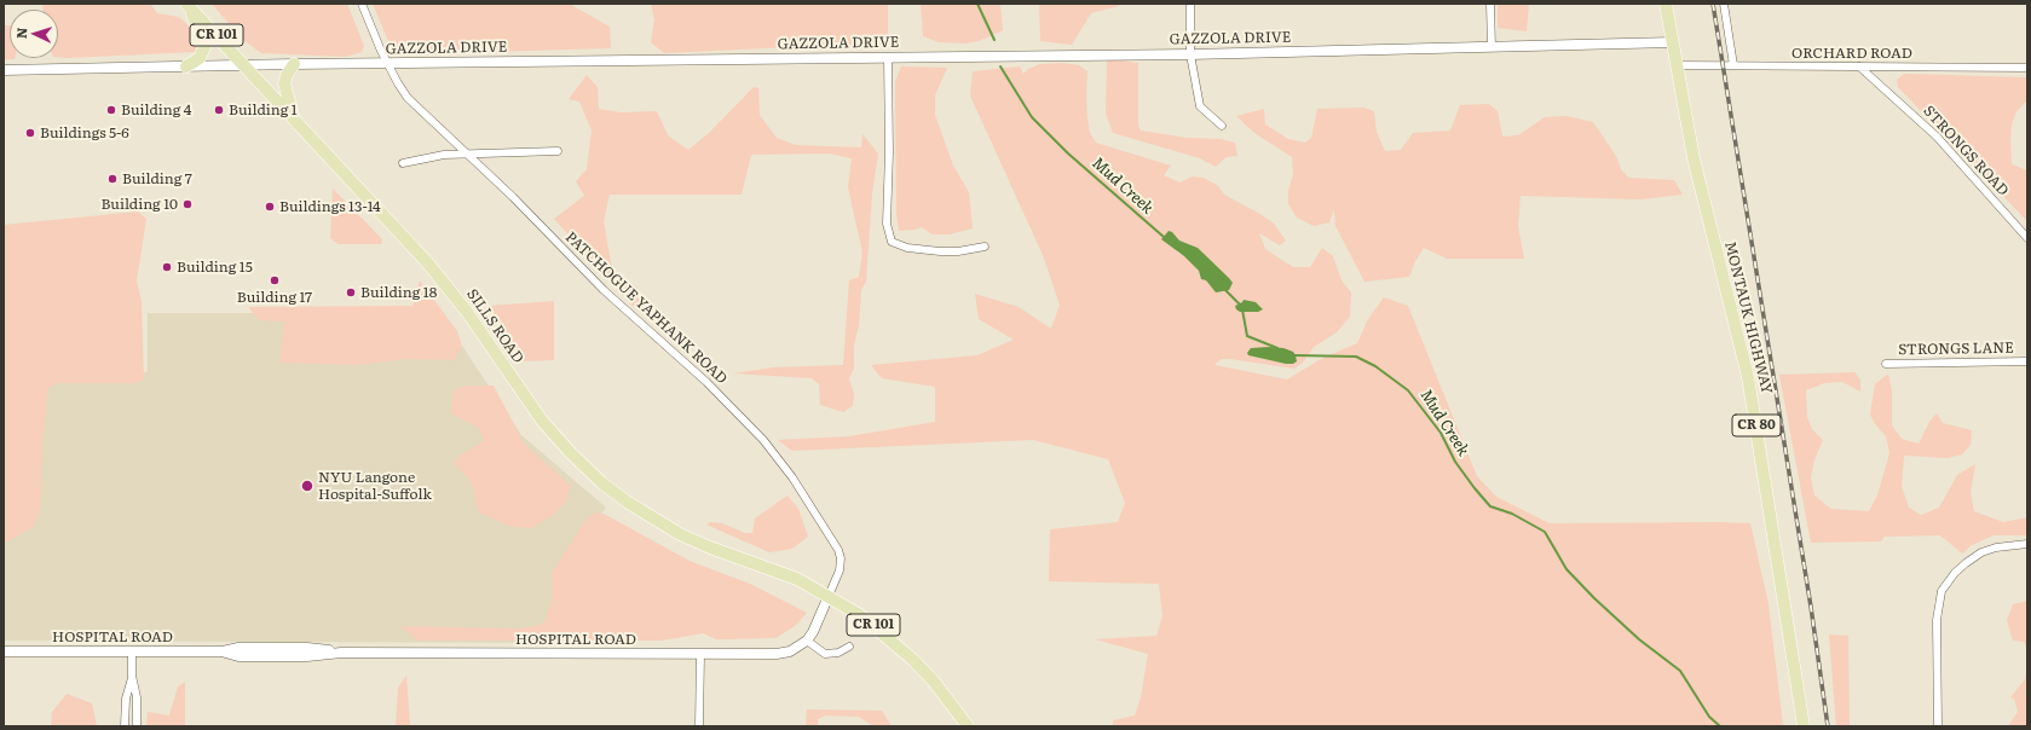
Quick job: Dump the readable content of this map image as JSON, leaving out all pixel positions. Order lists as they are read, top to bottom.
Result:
{
  "streets": {
    "main road": [
      "CR 101",
      "MONTAUK HIGHWAY",
      "SILLS ROAD",
      "CR 80"
    ],
    "street": [
      "GAZZOLA DRIVE",
      "ORCHARD ROAD",
      "STRONGS ROAD",
      "PATCHOGUE YAPHANK ROAD",
      "STRONGS LANE",
      "HOSPITAL ROAD"
    ]
  },
  "crossings": [
    ["CR 101", "PATCHOGUE YAPHANK ROAD"],
    ["CR 101", "SILLS ROAD"],
    ["GAZZOLA DRIVE", "PATCHOGUE YAPHANK ROAD"],
    ["GAZZOLA DRIVE", "MONTAUK HIGHWAY"],
    ["GAZZOLA DRIVE", "SILLS ROAD"],
    ["ORCHARD ROAD", "STRONGS ROAD"],
    ["ORCHARD ROAD", "MONTAUK HIGHWAY"],
    ["PATCHOGUE YAPHANK ROAD", "SILLS ROAD"]
  ],
  "water": ["Mud Creek"],
  "places": [
    "Building 4",
    "Building 1",
    "Buildings 5-6",
    "Building 7",
    "Building 10",
    "Buildings 13-14",
    "Building 15",
    "Building 17",
    "Building 18",
    "NYU Langone Hospital-Suffolk"
  ],
  "north": "left"
}
